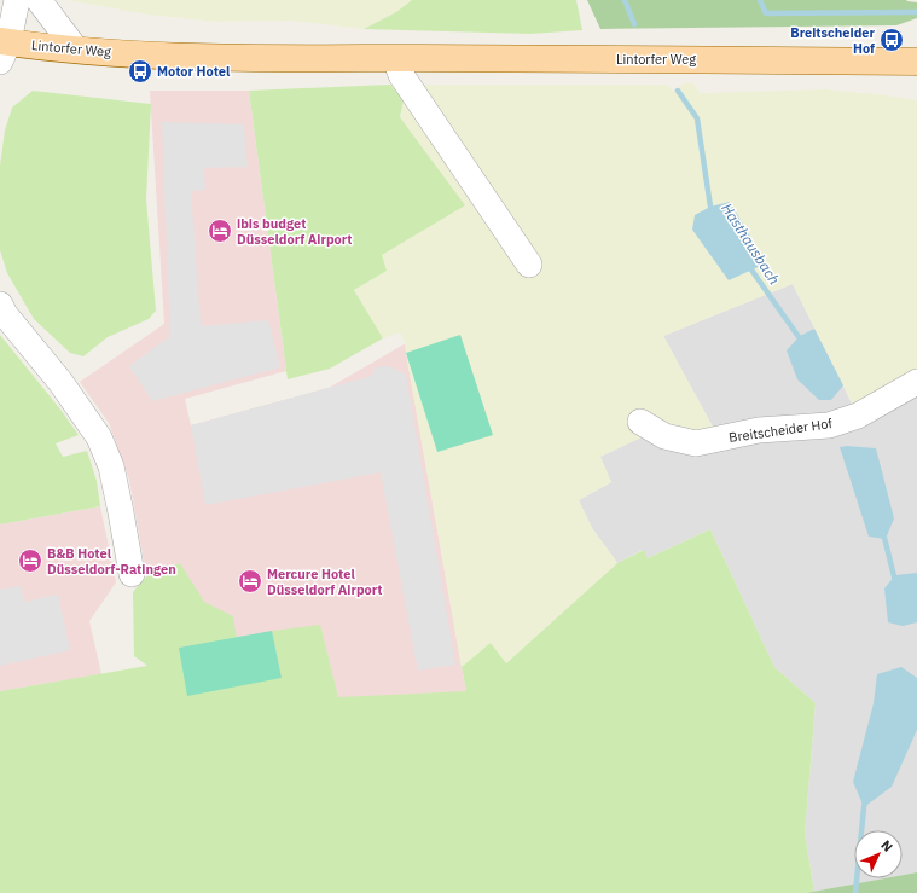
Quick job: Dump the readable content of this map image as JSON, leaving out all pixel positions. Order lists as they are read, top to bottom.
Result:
{
  "streets": {
    "main road": ["Lintorfer Weg"],
    "street": ["Breitscheider Hof"]
  },
  "water": ["Hasthausbach"],
  "places": {
    "bus stop": ["Breitscheider Hof", "Motor Hotel"],
    "hotel": ["ibis budget Düsseldorf Airport", "B&B Hotel Düsseldorf-Ratingen", "Mercure Hotel Düsseldorf Airport"]
  },
  "north": "top right"
}
